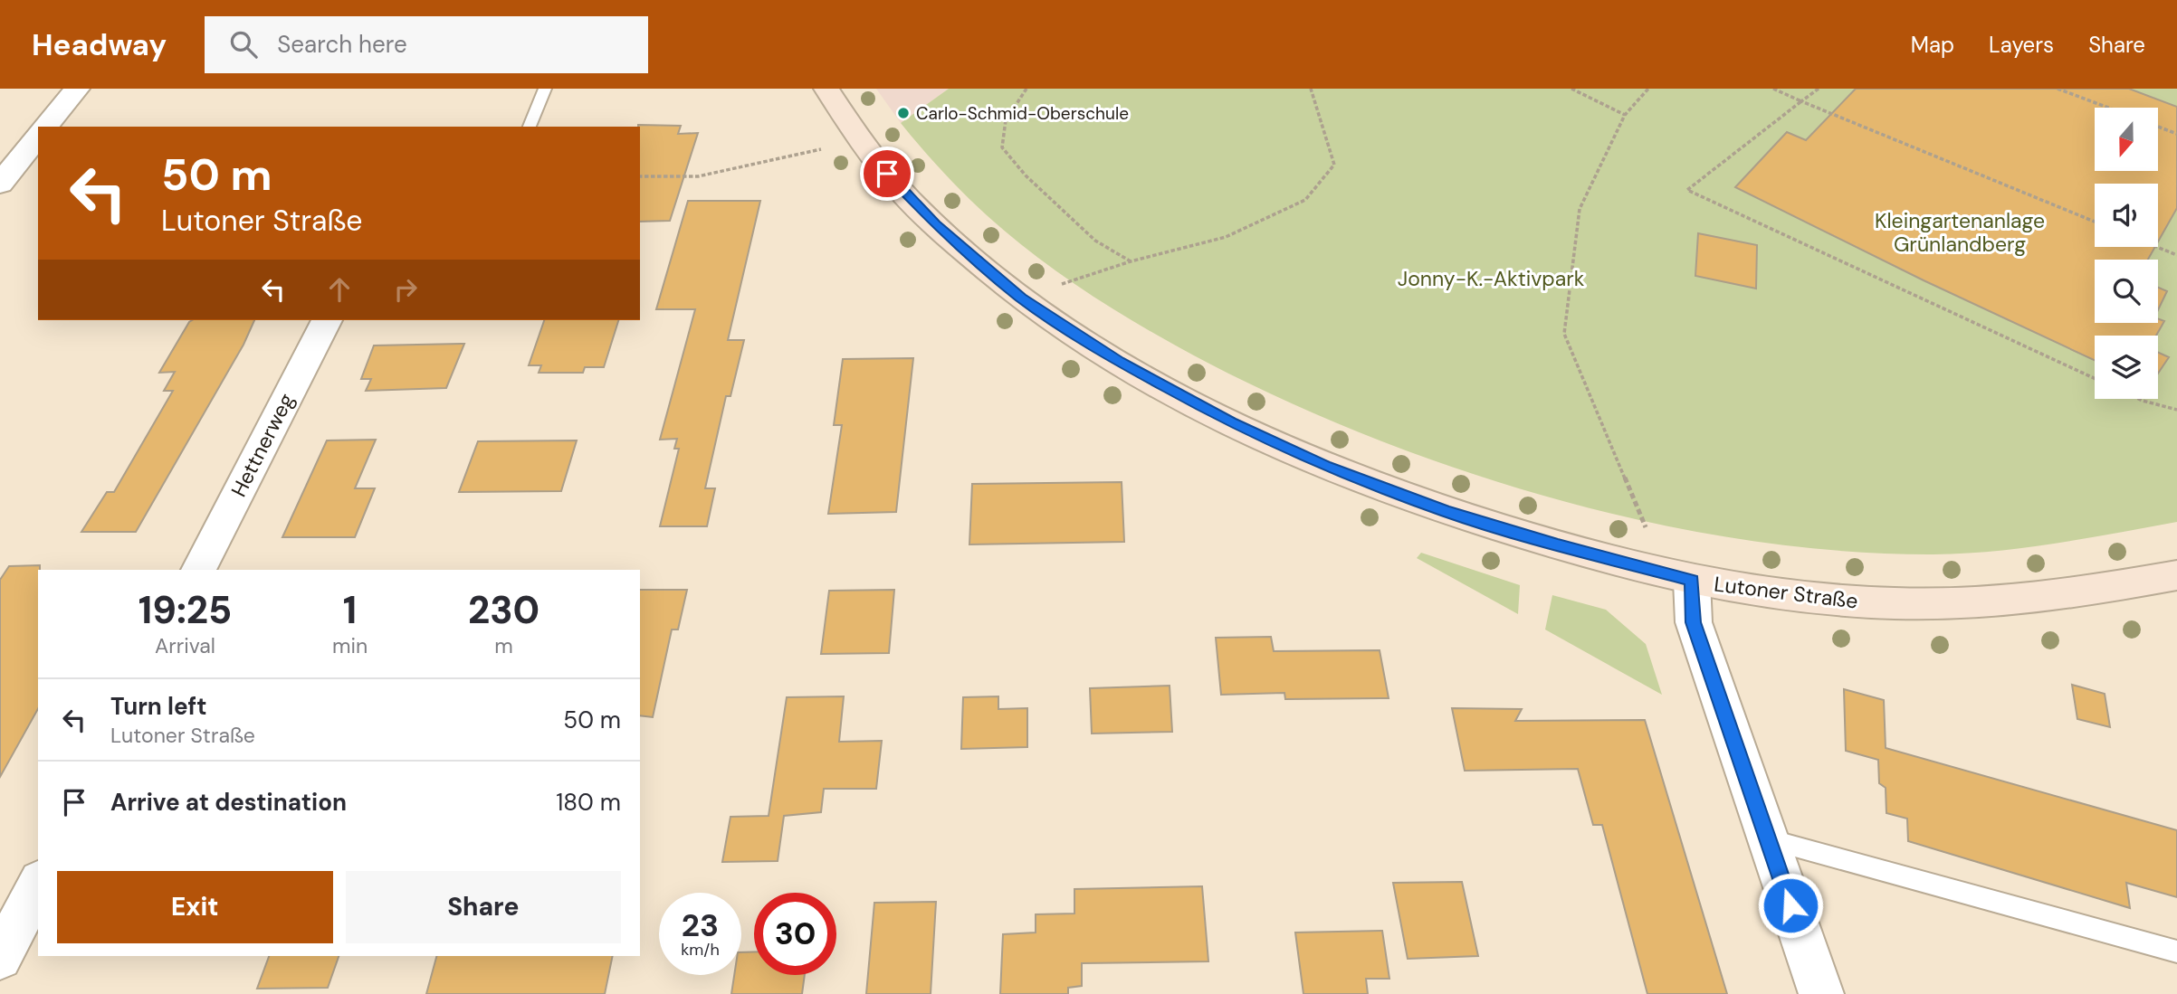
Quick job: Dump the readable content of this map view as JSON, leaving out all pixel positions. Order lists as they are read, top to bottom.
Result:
{
  "streets": {
    "street": ["Hettnerweg", "Lutoner Straße"]
  },
  "parks": ["Kleingartenanlage Grünlandberg", "Jonny-K.-Aktivpark"],
  "places": ["Carlo-Schmid-Oberschule"],
  "north": "bottom",
  "page": {
    "header": "Headway",
    "search": "Search here",
    "nav": ["Map", "Layers", "Share"],
    "turn": ["50 m", "Lutoner Straße"],
    "eta": [
      "19:25",
      "Arrival",
      "1",
      "min",
      "230",
      "m"
    ],
    "list": [
      {
        "name": "Turn left",
        "note": "Lutoner Straße",
        "value": "50 m"
      },
      {
        "name": "Arrive at destination",
        "value": "180 m"
      }
    ],
    "buttons": ["Exit", "Share"],
    "speed": "23 km/h",
    "limit": "30"
  }
}
